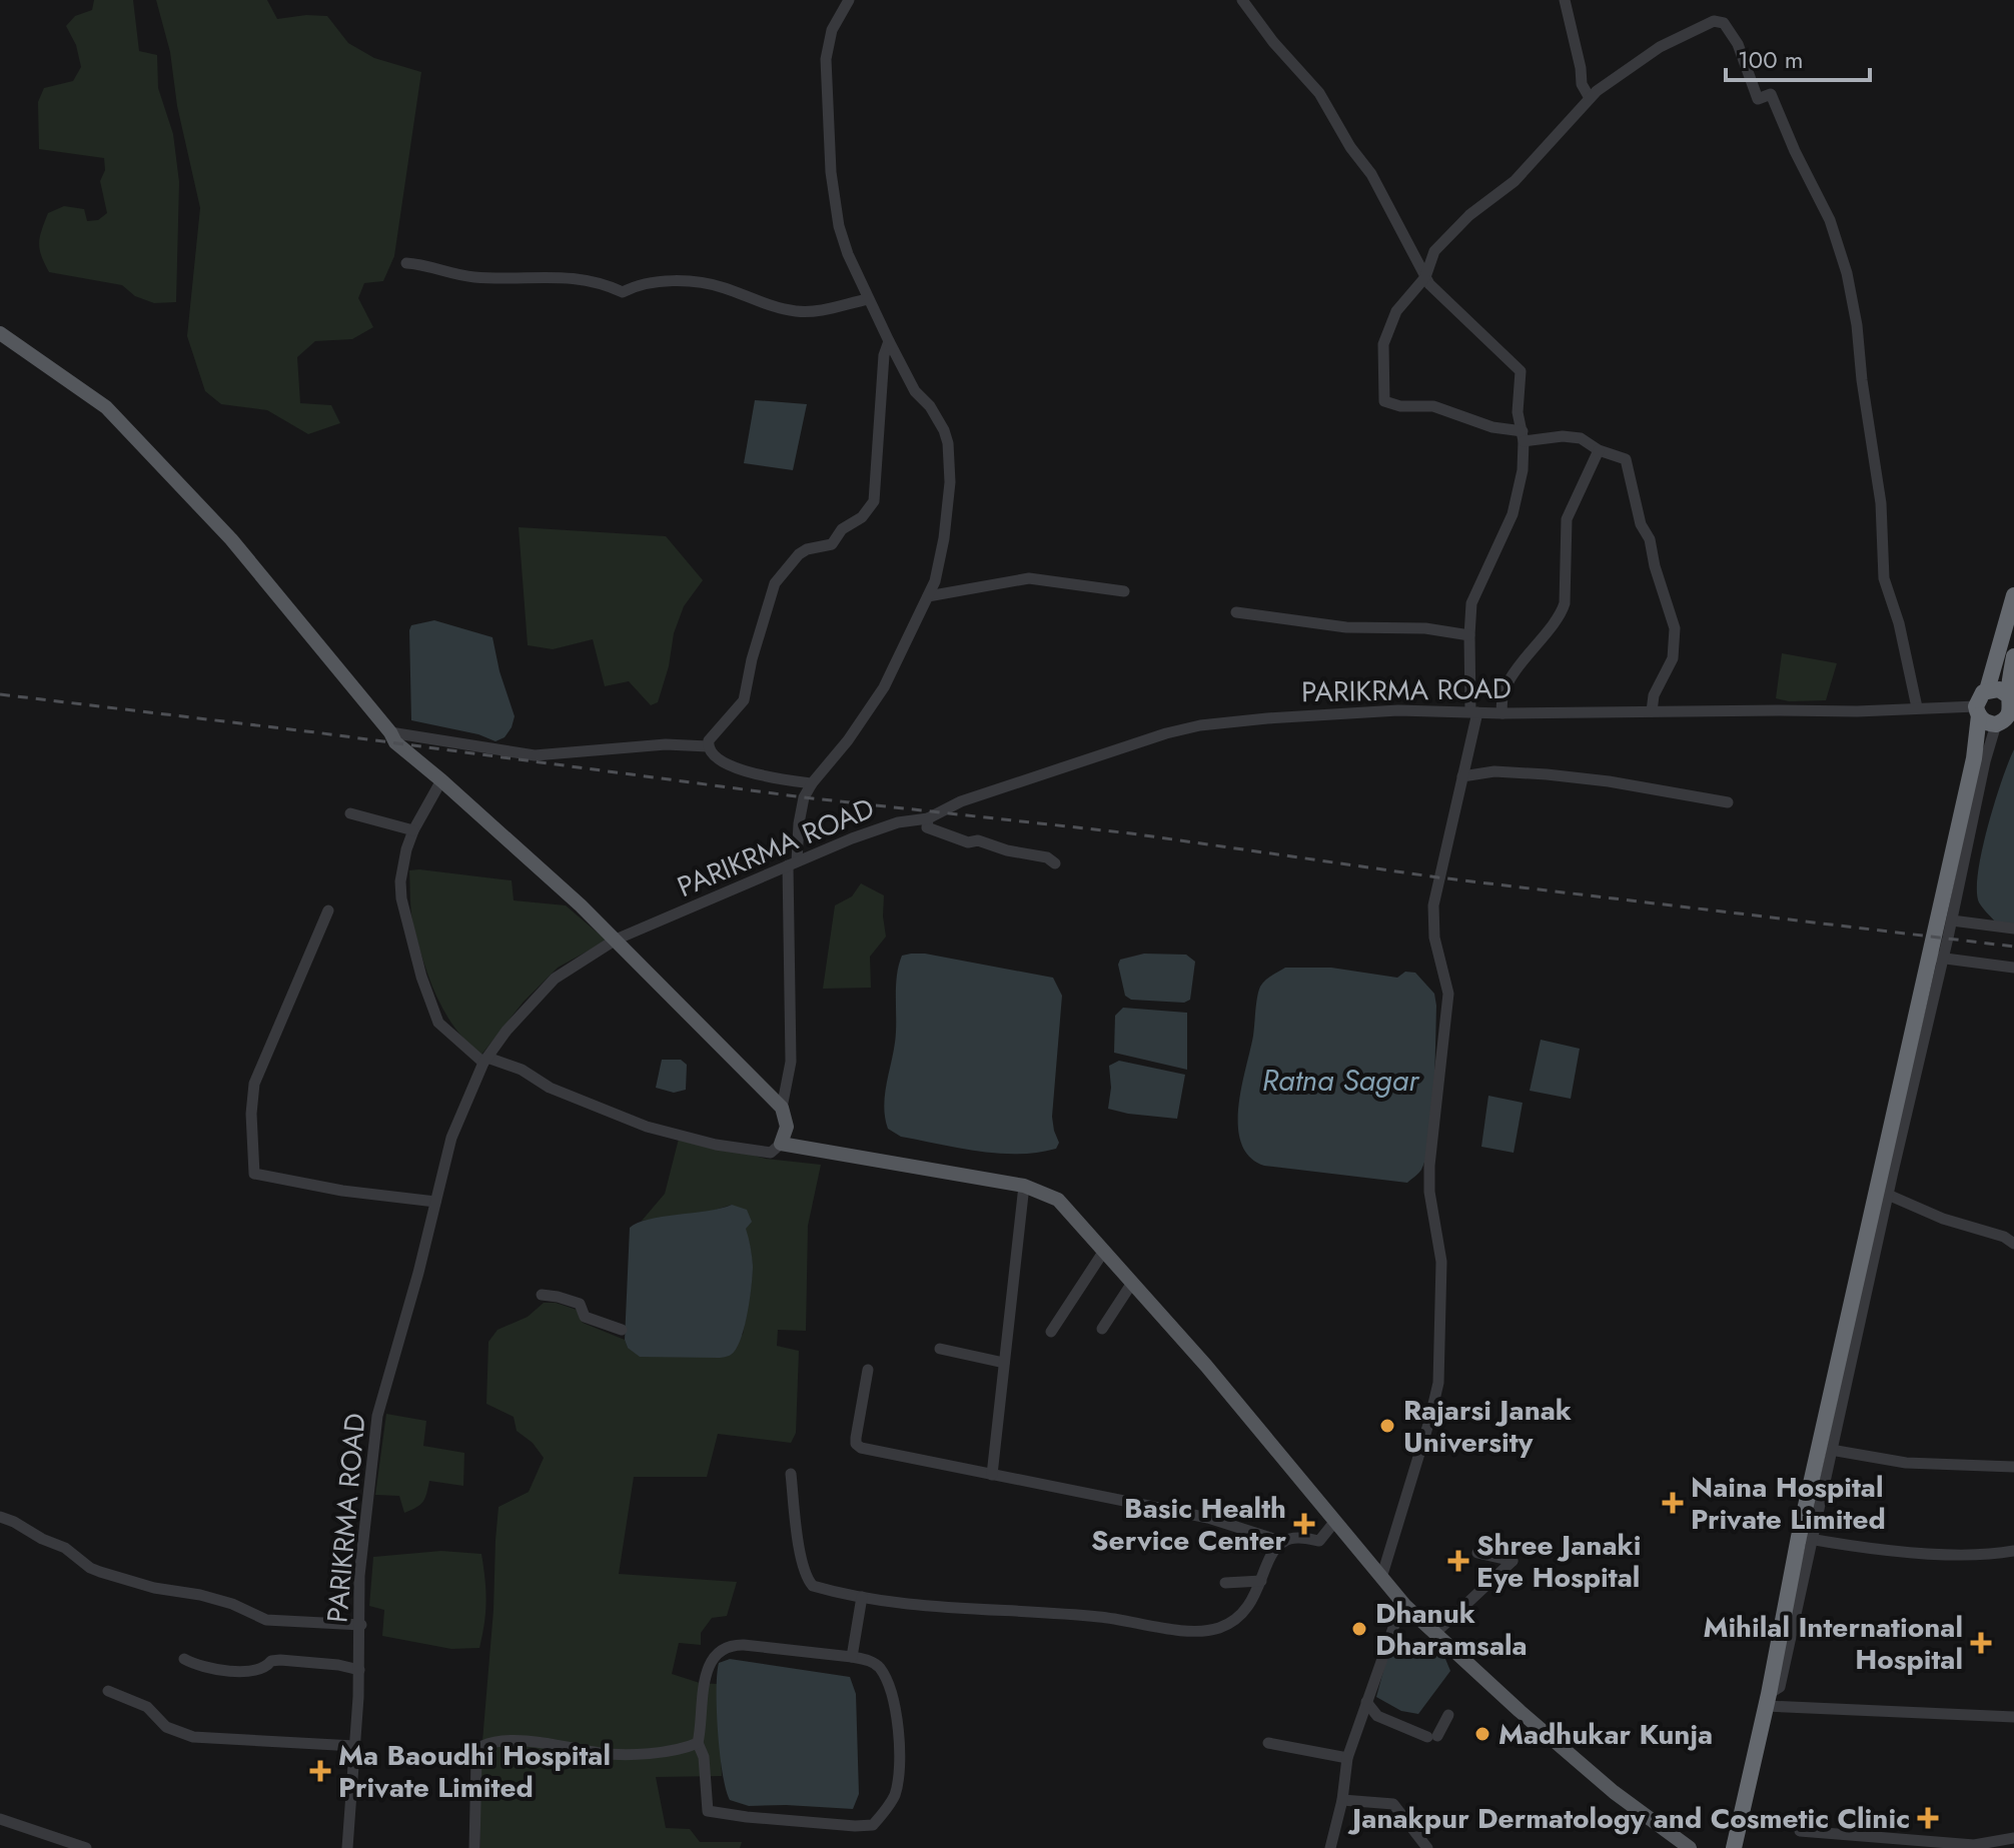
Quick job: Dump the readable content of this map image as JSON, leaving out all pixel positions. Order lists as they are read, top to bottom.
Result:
{
  "streets": {
    "street": ["PARIKRMA ROAD"]
  },
  "water": ["Ratna Sagar"],
  "places": {
    "other": ["Rajarsi Janak University", "Dhanuk Dharamsala", "Madhukar Kunja"],
    "health": [
      "Naina Hospital Private Limited",
      "Basic Health Service Center",
      "Shree Janaki Eye Hospital",
      "Mihilal International Hospital",
      "Ma Baoudhi Hospital Private Limited",
      "Janakpur Dermatology and Cosmetic Clinic"
    ]
  },
  "scale_bar": "100 m"
}
